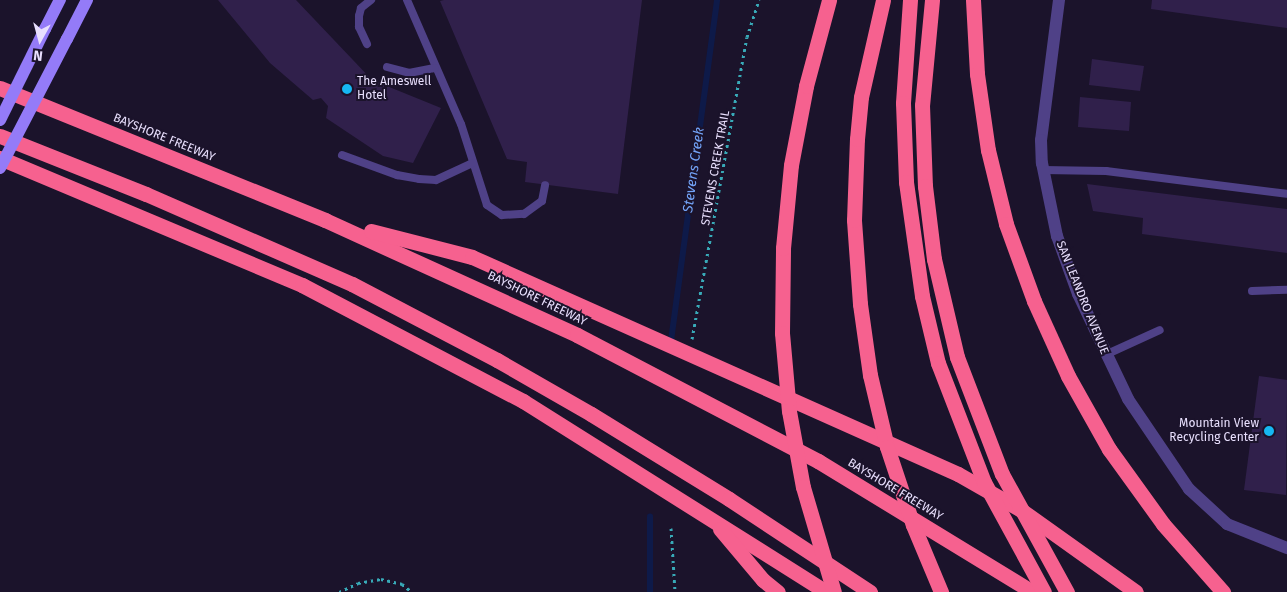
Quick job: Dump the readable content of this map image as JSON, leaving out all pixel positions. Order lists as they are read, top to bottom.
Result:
{
  "streets": {
    "highway": ["BAYSHORE FREEWAY"],
    "street": ["SAN LEANDRO AVENUE"],
    "path": ["STEVENS CREEK TRAIL"]
  },
  "water": ["Stevens Creek"],
  "places": ["The Ameswell Hotel", "Mountain View Recycling Center"],
  "north": "bottom"
}
